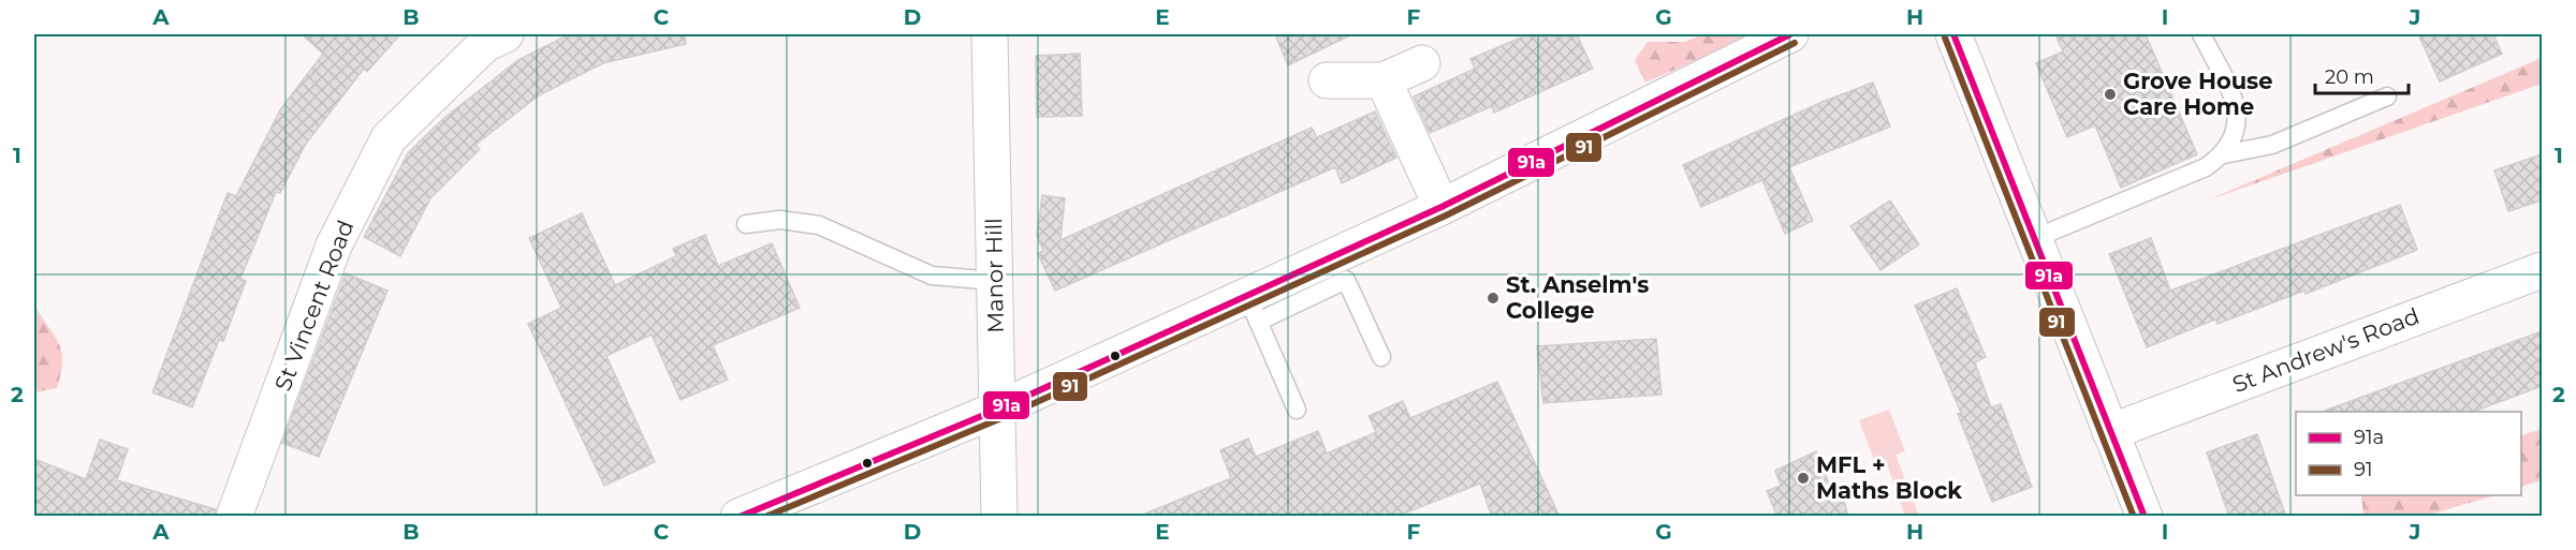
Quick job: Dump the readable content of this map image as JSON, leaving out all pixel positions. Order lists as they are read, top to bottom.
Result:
{
  "streets": {
    "street": ["Manor Hill", "St Vincent Road", "St Andrew's Road"]
  },
  "places": ["Grove House Care Home", "St. Anselm's College", "MFL + Maths Block"],
  "lines": ["transit line 91a", "transit line 91"],
  "legend": ["91a", "91"],
  "scale_bar": "20 m",
  "grid": {
    "columns": [
      "A",
      "B",
      "C",
      "D",
      "E",
      "F",
      "G",
      "H",
      "I",
      "J"
    ],
    "rows": ["1", "2"]
  }
}
